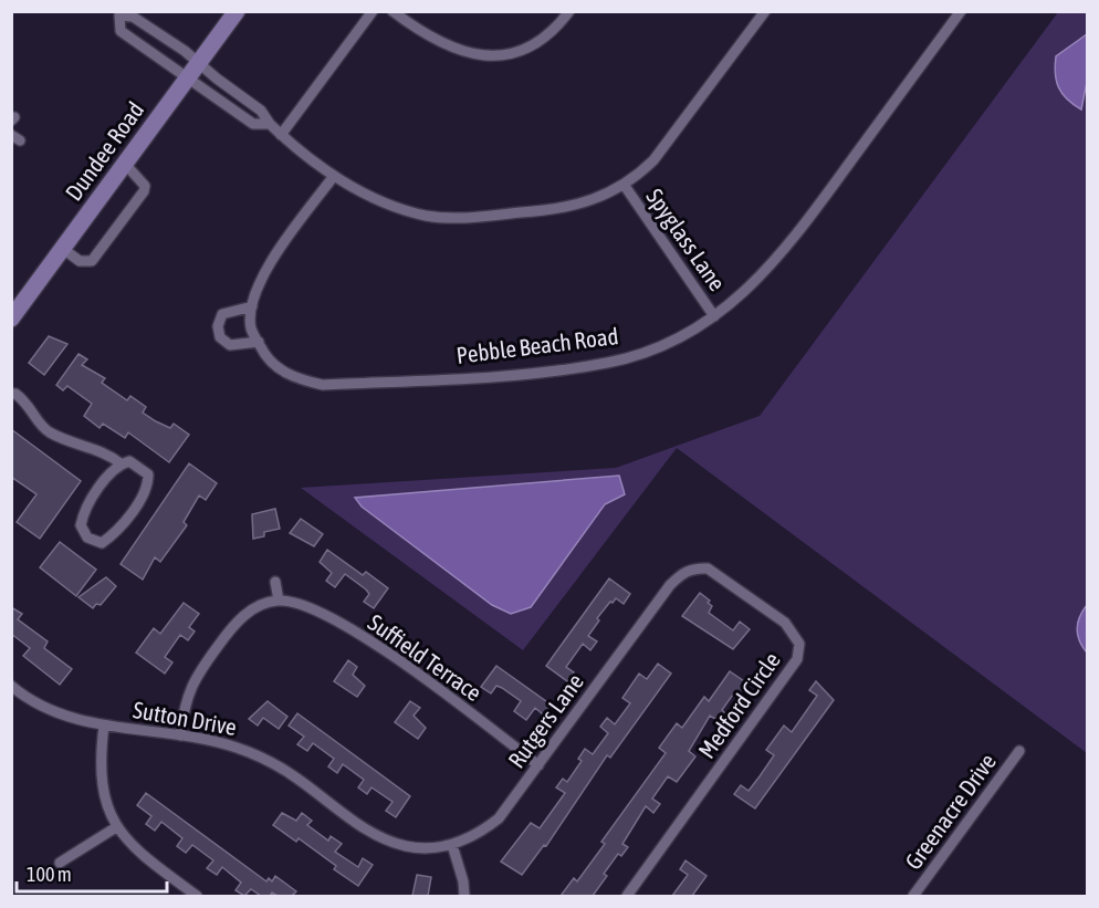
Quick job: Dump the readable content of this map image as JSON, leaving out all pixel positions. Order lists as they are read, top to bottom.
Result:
{
  "streets": {
    "main road": ["Dundee Road"],
    "street": [
      "Spyglass Lane",
      "Pebble Beach Road",
      "Suffield Terrace",
      "Medford Circle",
      "Sutton Drive",
      "Rutgers Lane",
      "Greenacre Drive"
    ]
  },
  "crossings": [
    ["Spyglass Lane", "Pebble Beach Road"],
    ["Suffield Terrace", "Rutgers Lane"],
    ["Medford Circle", "Rutgers Lane"],
    ["Sutton Drive", "Rutgers Lane"]
  ],
  "scale_bar": "100 m"
}
